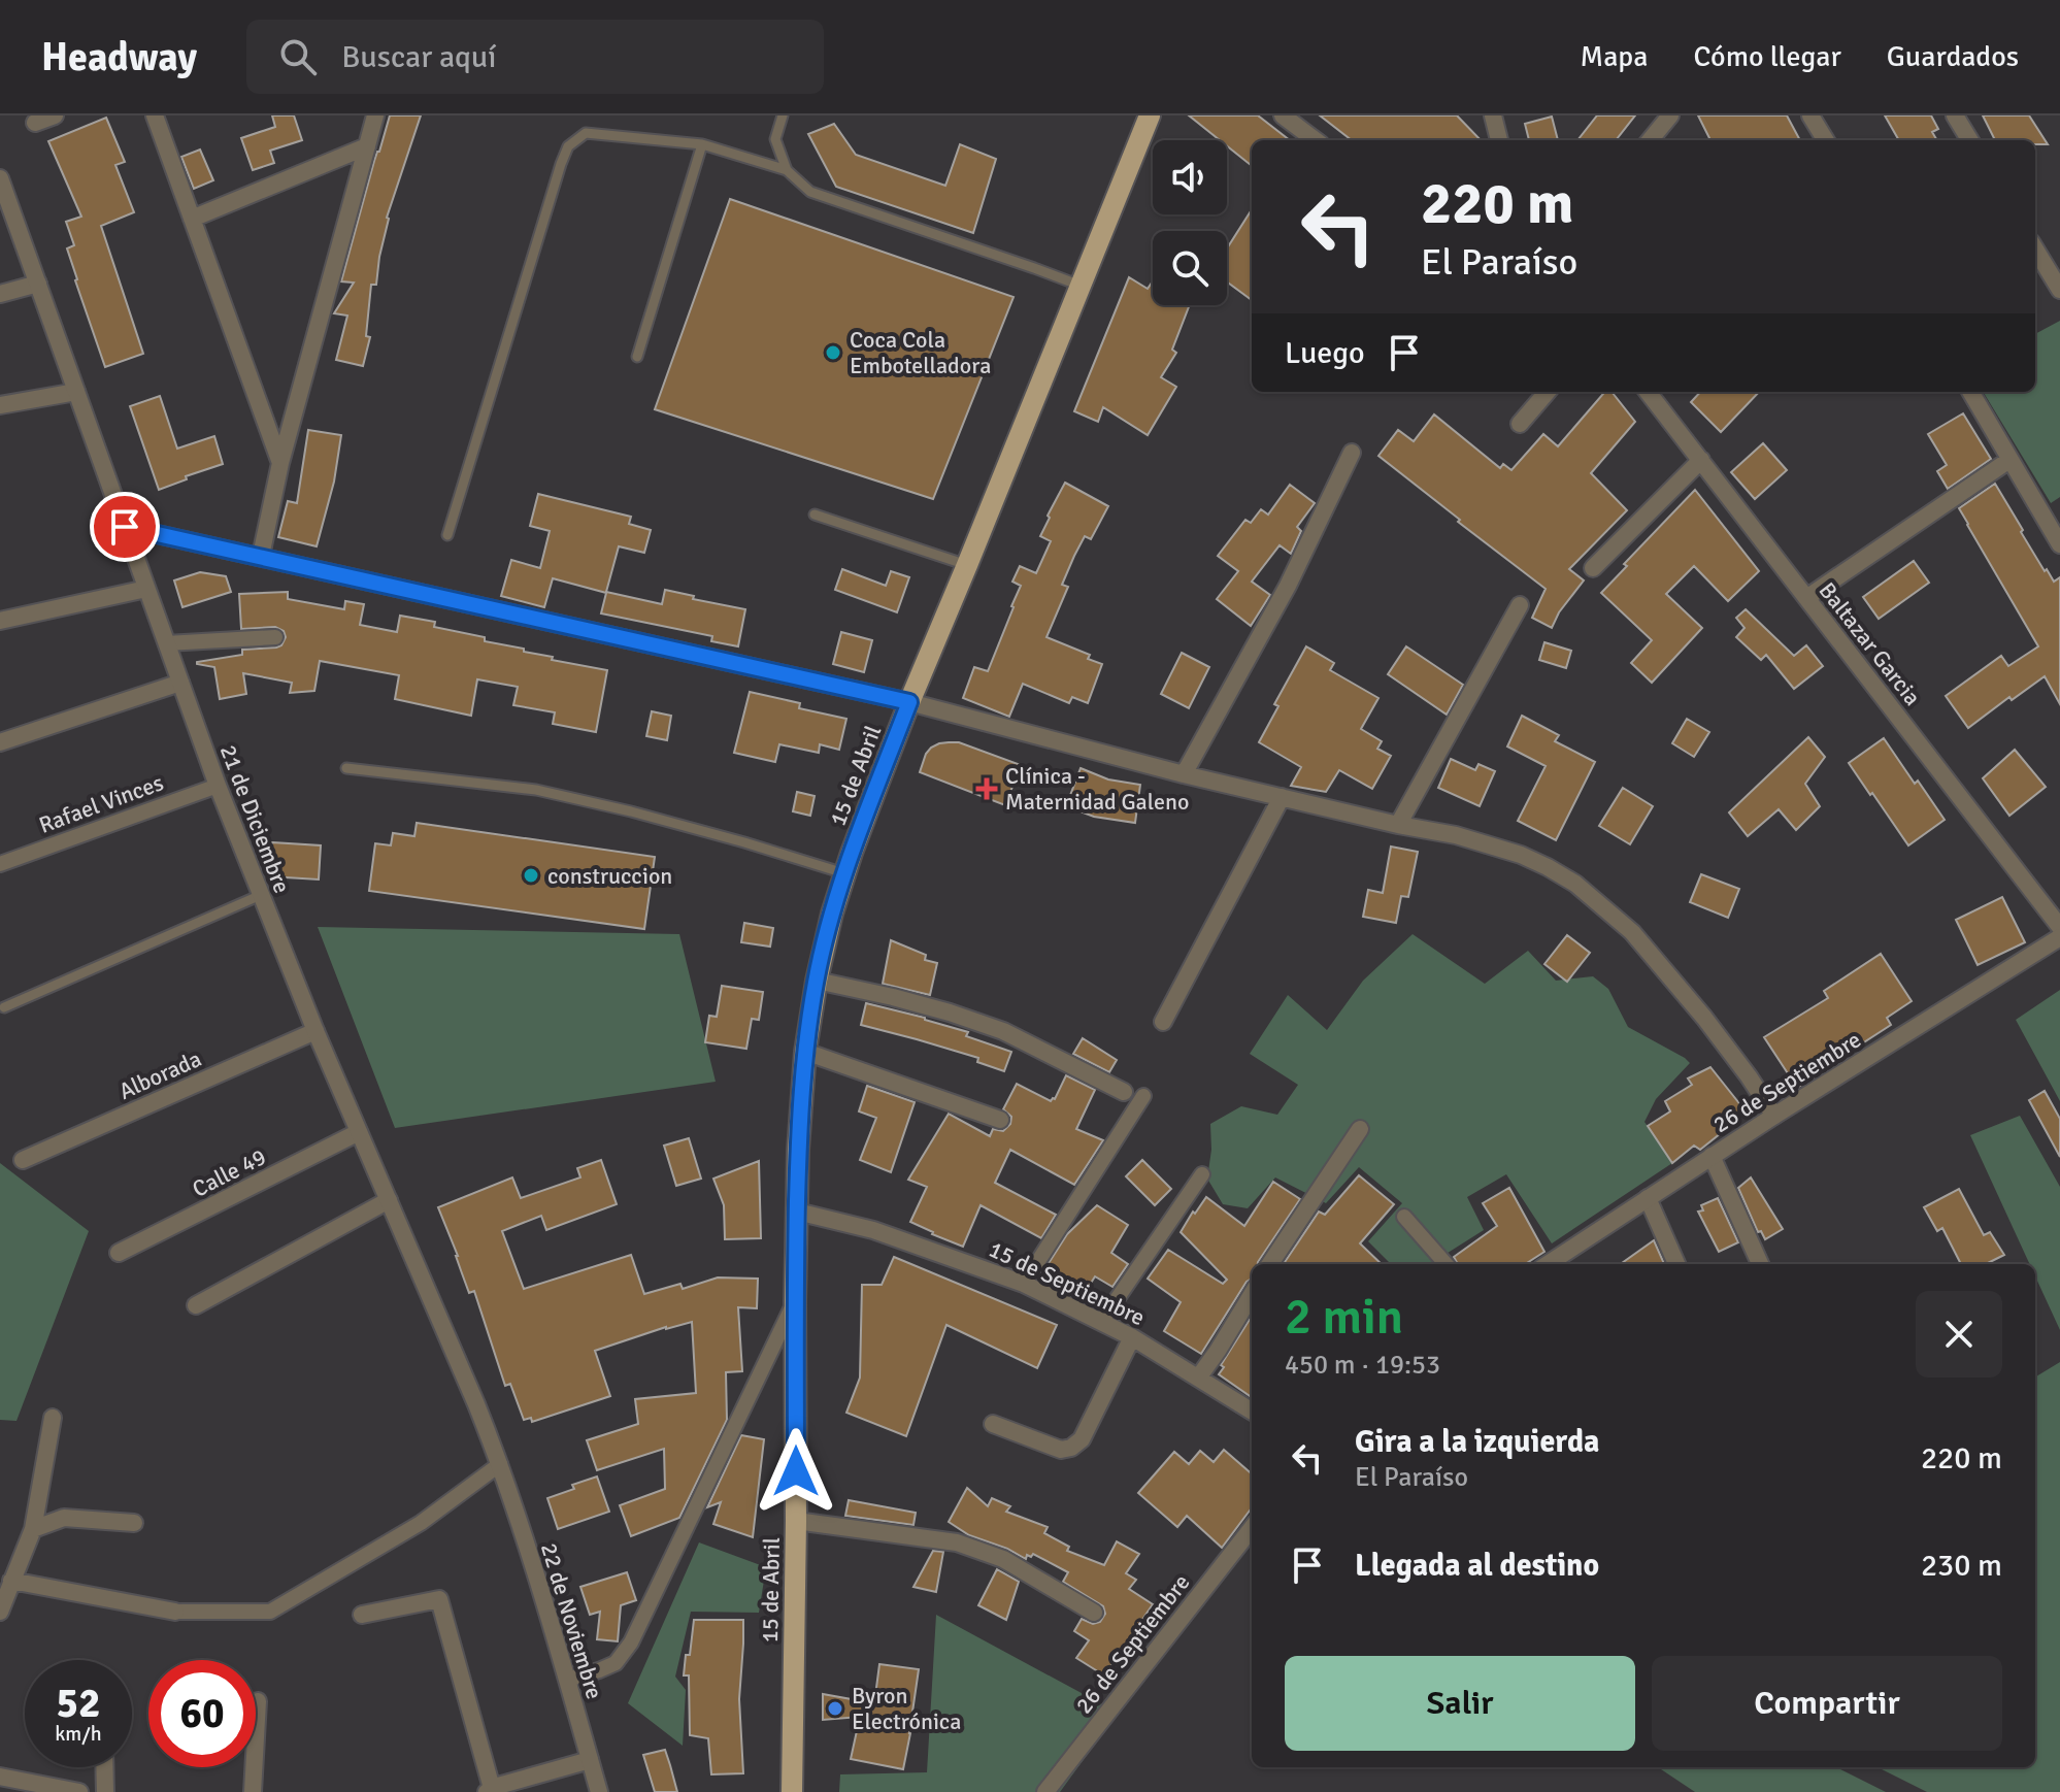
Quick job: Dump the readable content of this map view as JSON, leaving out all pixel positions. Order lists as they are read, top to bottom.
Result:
{
  "streets": {
    "main road": ["15 de Abril"],
    "street": [
      "Baltazar Garcia",
      "Rafael Vinces",
      "21 de Diciembre",
      "Alborada",
      "26 de Septiembre",
      "Calle 49",
      "15 de Septiembre",
      "22 de Noviembre"
    ]
  },
  "crossings": [
    ["15 de Abril", "15 de Septiembre"],
    ["Rafael Vinces", "21 de Diciembre"],
    ["21 de Diciembre", "Alborada"],
    ["21 de Diciembre", "Calle 49"],
    ["21 de Diciembre", "22 de Noviembre"]
  ],
  "places": {
    "other": ["Coca Cola Embotelladora", "construccion", "Byron Electrónica"],
    "health": ["Clínica - Maternidad Galeno"]
  },
  "page": {
    "header": "Headway",
    "search": "Buscar aquí",
    "nav": ["Mapa", "Cómo llegar", "Guardados"],
    "turn": ["220 m", "El Paraíso"],
    "then": "Luego",
    "heading": ["2 min", "450 m · 19:53"],
    "list": [
      {
        "name": "Gira a la izquierda",
        "note": "El Paraíso",
        "value": "220 m"
      },
      {
        "name": "Llegada al destino",
        "value": "230 m"
      }
    ],
    "buttons": ["Salir", "Compartir"],
    "speed": "52 km/h",
    "limit": "60"
  }
}
